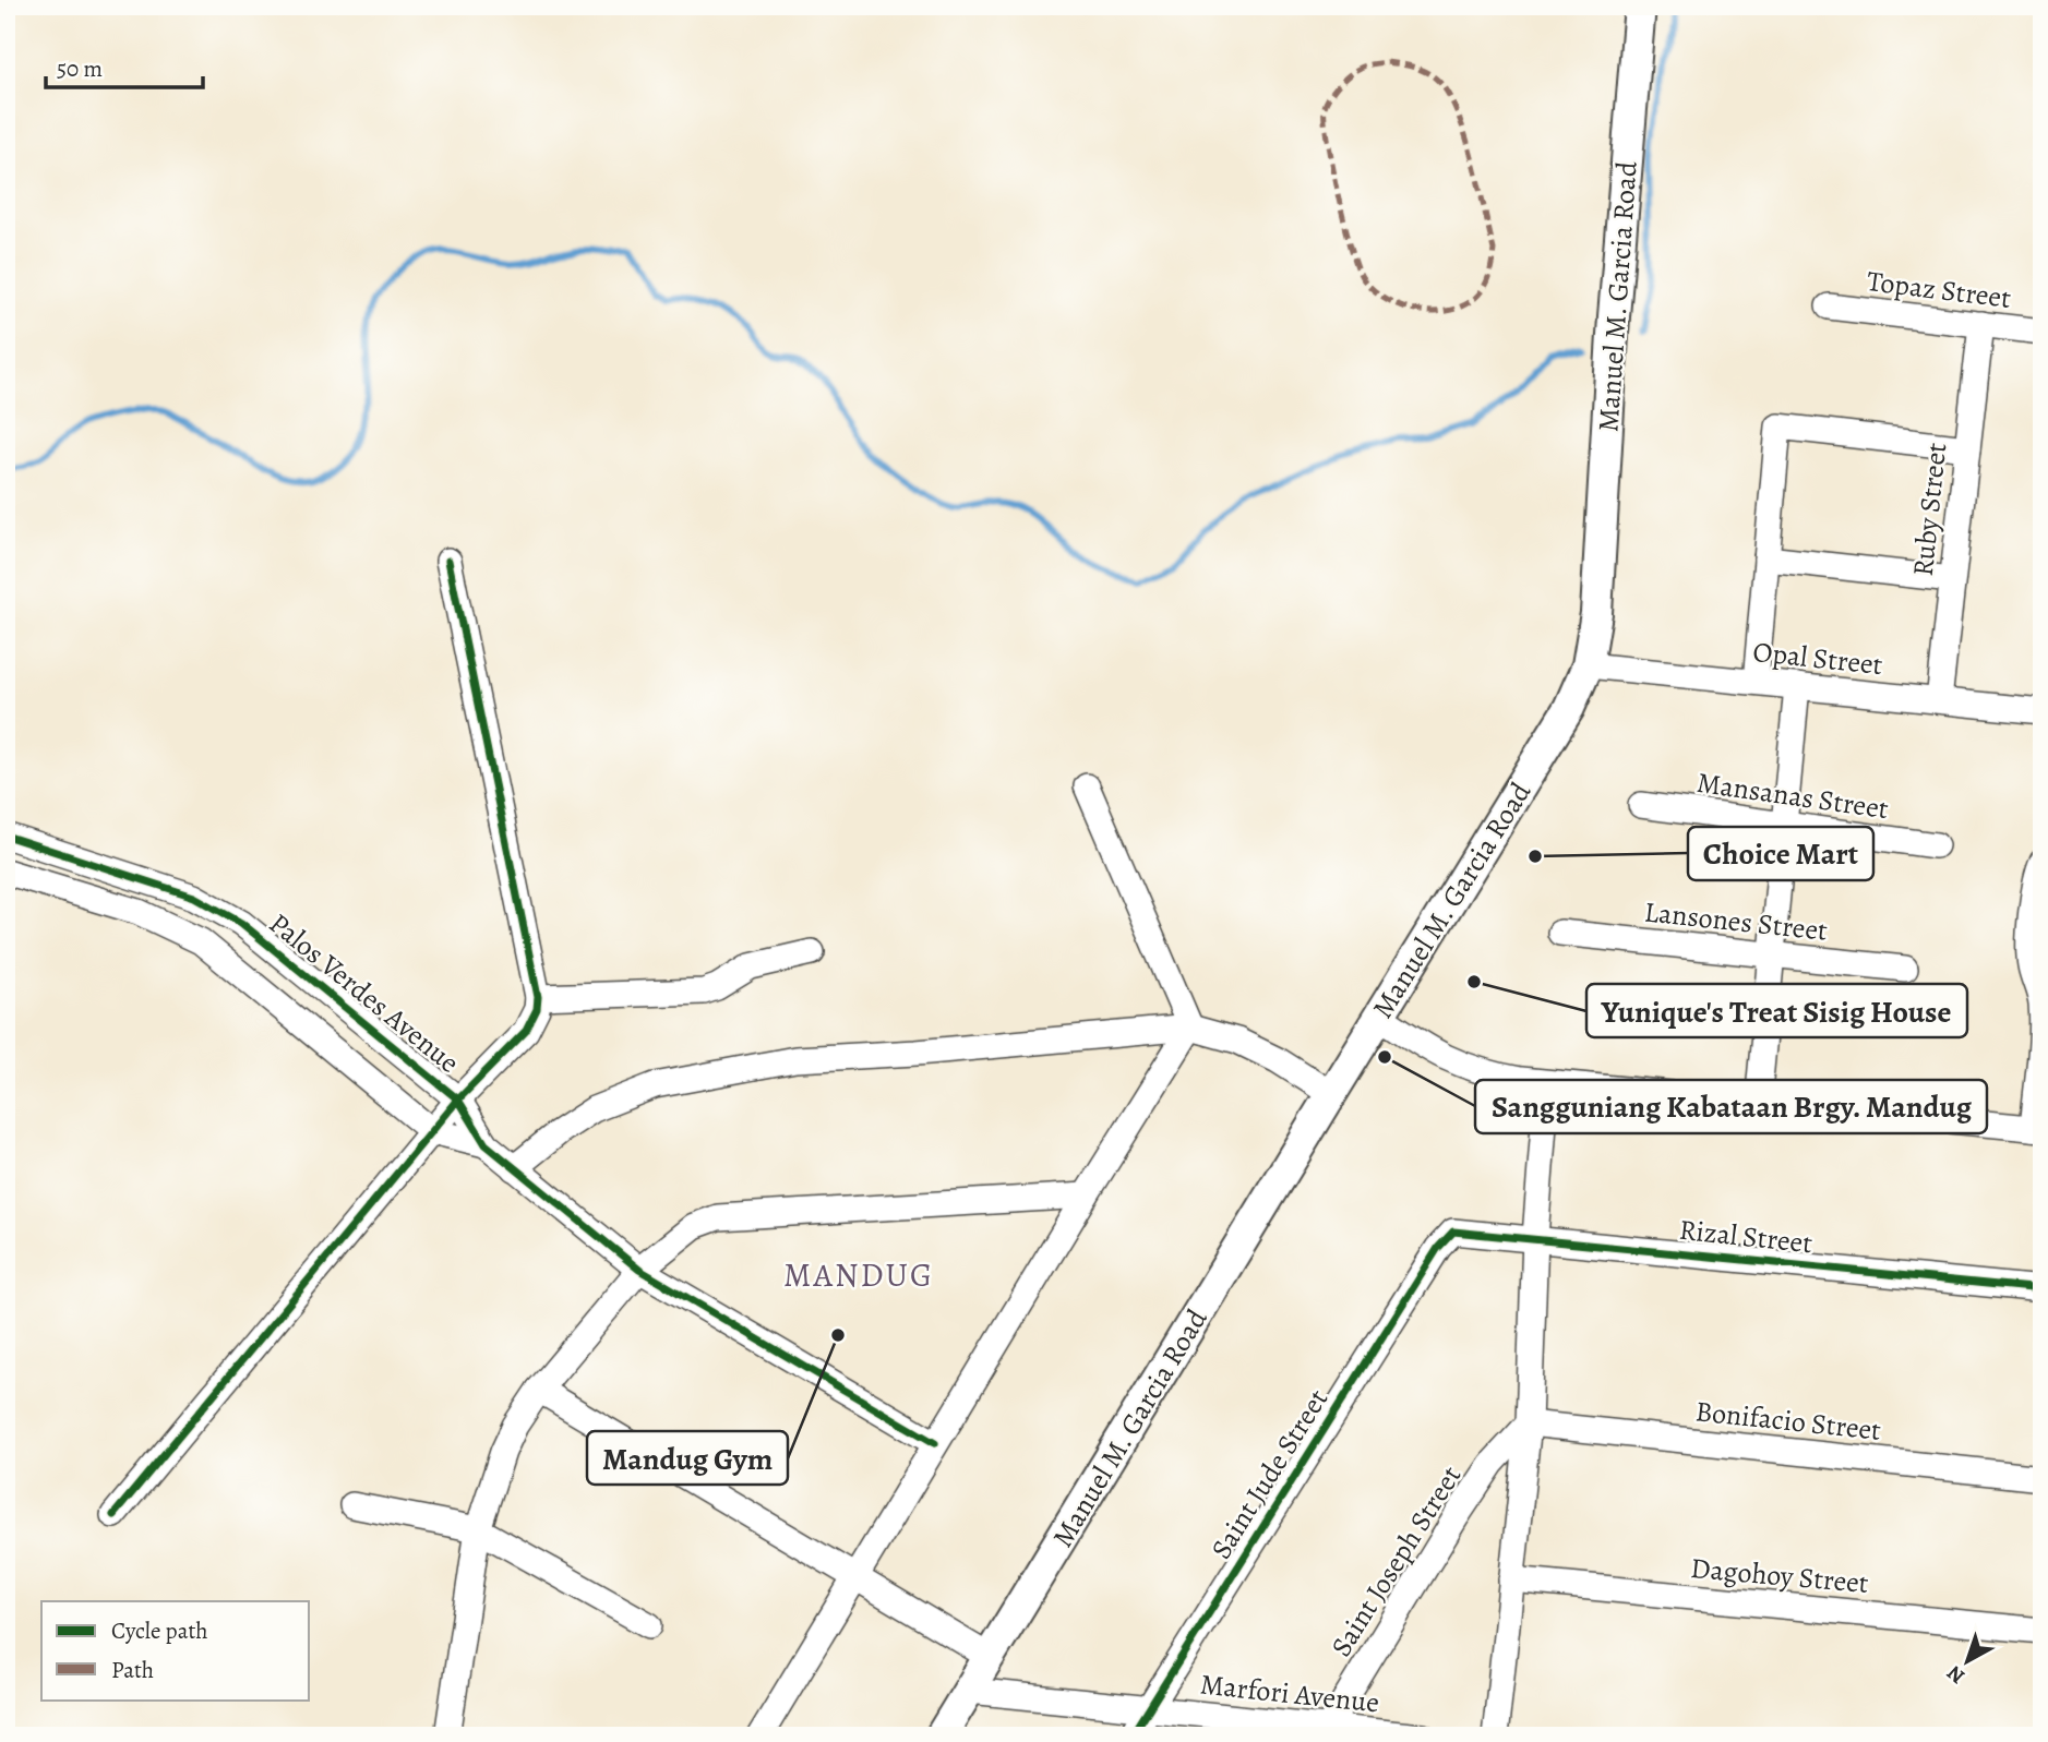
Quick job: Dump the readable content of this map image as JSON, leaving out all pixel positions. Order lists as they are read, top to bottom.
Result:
{
  "streets": {
    "main road": ["Manuel M. Garcia Road"],
    "street": [
      "Topaz Street",
      "Ruby Street",
      "Opal Street",
      "Mansanas Street",
      "Lansones Street",
      "Palos Verdes Avenue",
      "Rizal Street",
      "Bonifacio Street",
      "Saint Jude Street",
      "Saint Joseph Street",
      "Dagohoy Street",
      "Marfori Avenue"
    ]
  },
  "crossings": [
    ["Topaz Street", "Ruby Street"],
    ["Manuel M. Garcia Road", "Opal Street"],
    ["Manuel M. Garcia Road", "Marfori Avenue"],
    ["Ruby Street", "Opal Street"],
    ["Rizal Street", "Saint Jude Street"],
    ["Bonifacio Street", "Saint Joseph Street"],
    ["Saint Jude Street", "Marfori Avenue"],
    ["Saint Joseph Street", "Marfori Avenue"]
  ],
  "districts": ["MANDUG"],
  "places": [
    "Choice Mart",
    "Yunique's Treat Sisig House",
    "Sangguniang Kabataan Brgy. Mandug",
    "Mandug Gym"
  ],
  "legend": ["Cycle path", "Path"],
  "scale_bar": "50 m",
  "north": "bottom left"
}
